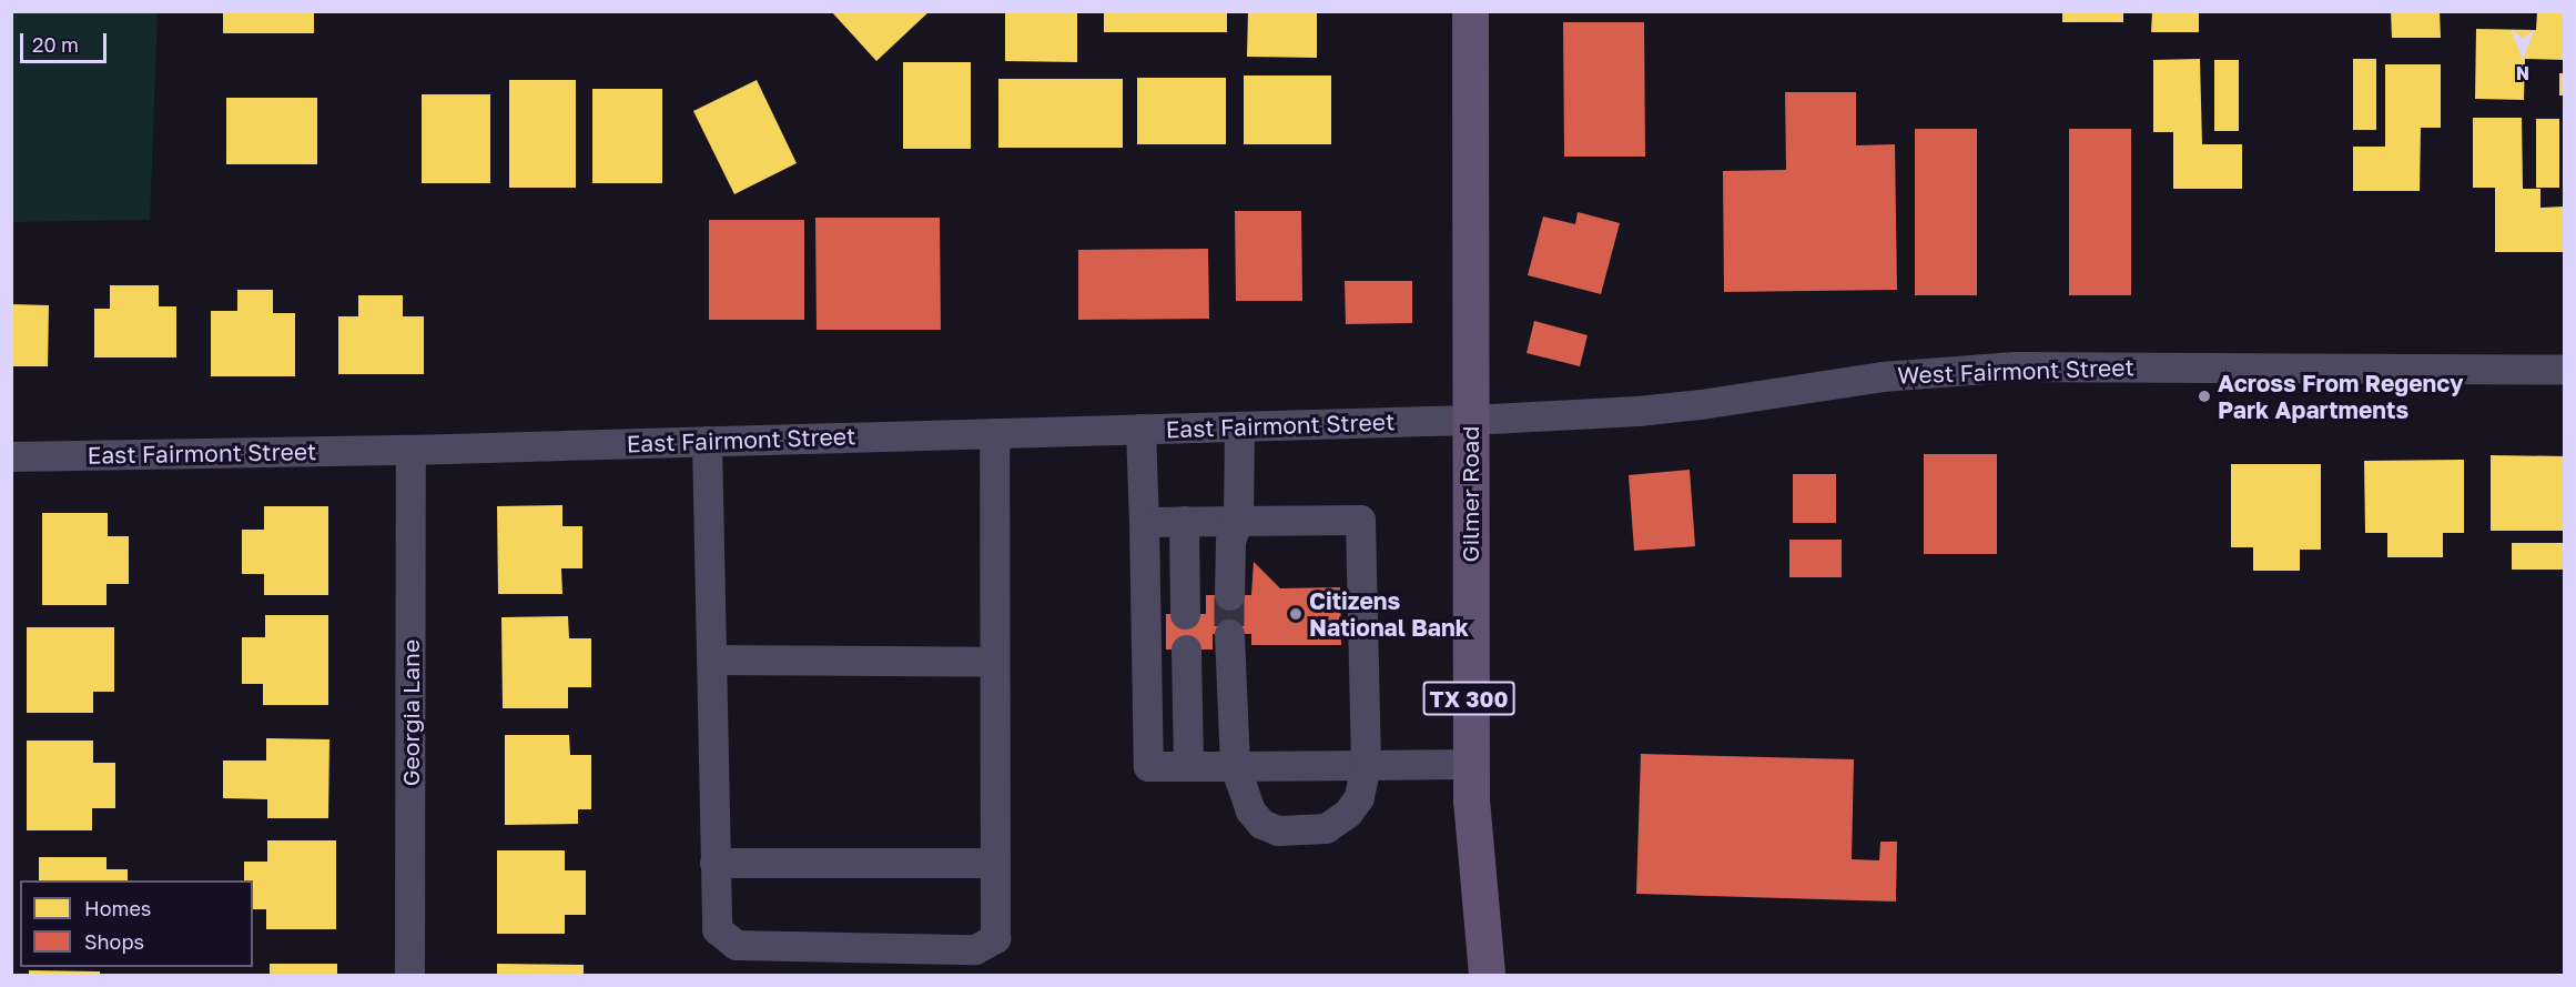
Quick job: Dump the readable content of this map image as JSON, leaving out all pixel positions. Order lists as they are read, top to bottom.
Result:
{
  "streets": {
    "main road": ["Gilmer Road", "TX 300"],
    "street": ["West Fairmont Street", "East Fairmont Street", "Georgia Lane"]
  },
  "crossings": [
    ["West Fairmont Street", "East Fairmont Street"],
    ["West Fairmont Street", "Gilmer Road"],
    ["East Fairmont Street", "Gilmer Road"],
    ["East Fairmont Street", "Georgia Lane"]
  ],
  "places": ["Across From Regency Park Apartments", "Citizens National Bank"],
  "legend": ["Homes", "Shops"],
  "scale_bar": "20 m",
  "north": "bottom"
}
